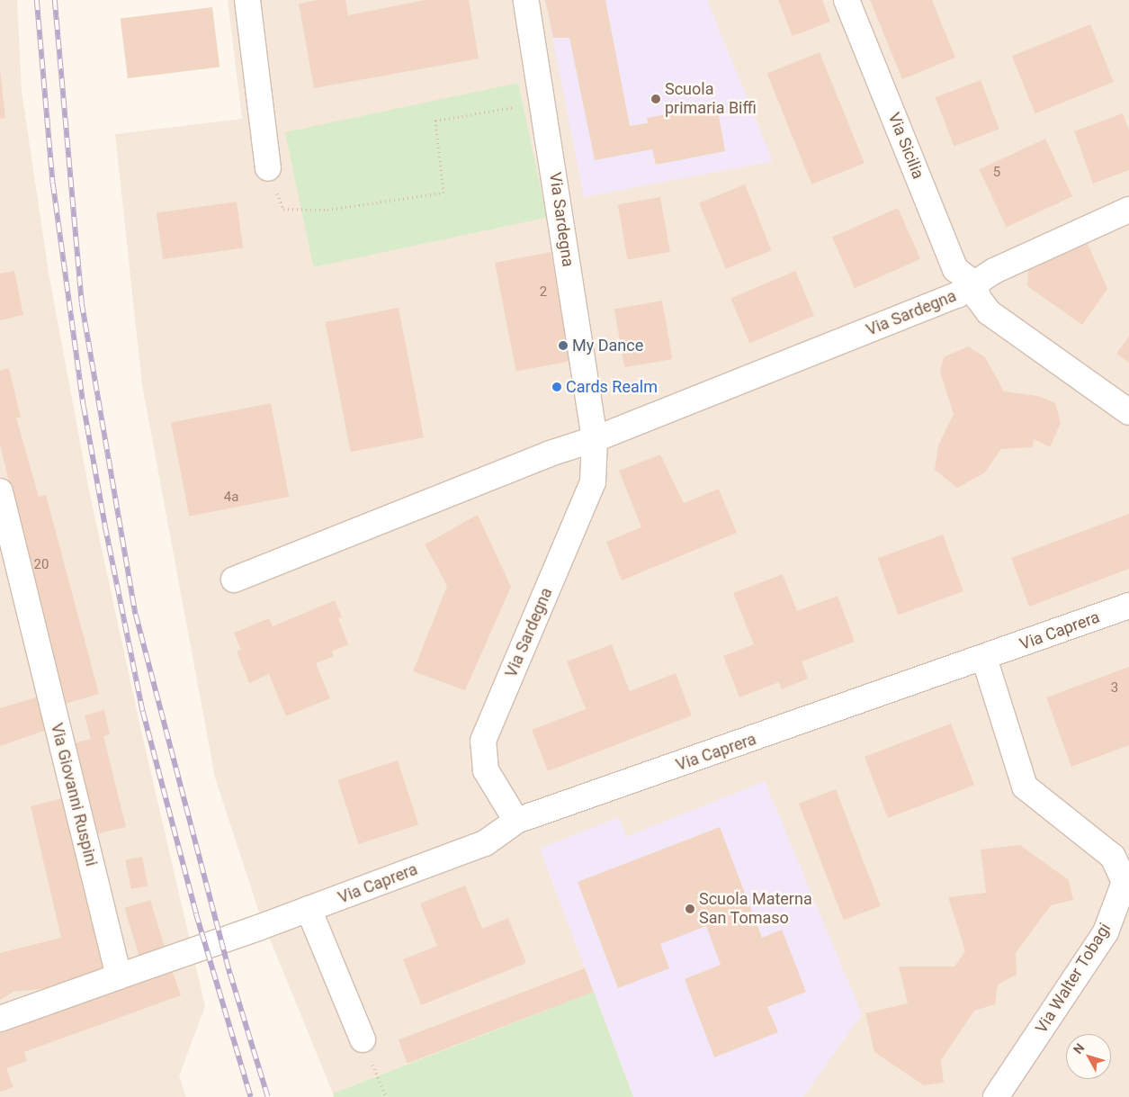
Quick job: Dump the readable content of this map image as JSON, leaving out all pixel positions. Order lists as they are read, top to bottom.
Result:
{
  "streets": {
    "street": [
      "Via Sicilia",
      "Via Sardegna",
      "Via Caprera",
      "Via Giovanni Ruspini",
      "Via Walter Tobagi"
    ]
  },
  "crossings": [
    ["Via Sicilia", "Via Sardegna"],
    ["Via Sardegna", "Via Caprera"],
    ["Via Caprera", "Via Giovanni Ruspini"],
    ["Via Caprera", "Via Walter Tobagi"]
  ],
  "places": [
    "Scuola primaria Biffi",
    "My Dance",
    "Cards Realm",
    "Scuola Materna San Tomaso"
  ],
  "house_numbers": [
    "5",
    "2",
    "4a",
    "20",
    "3"
  ],
  "north": "top left"
}
